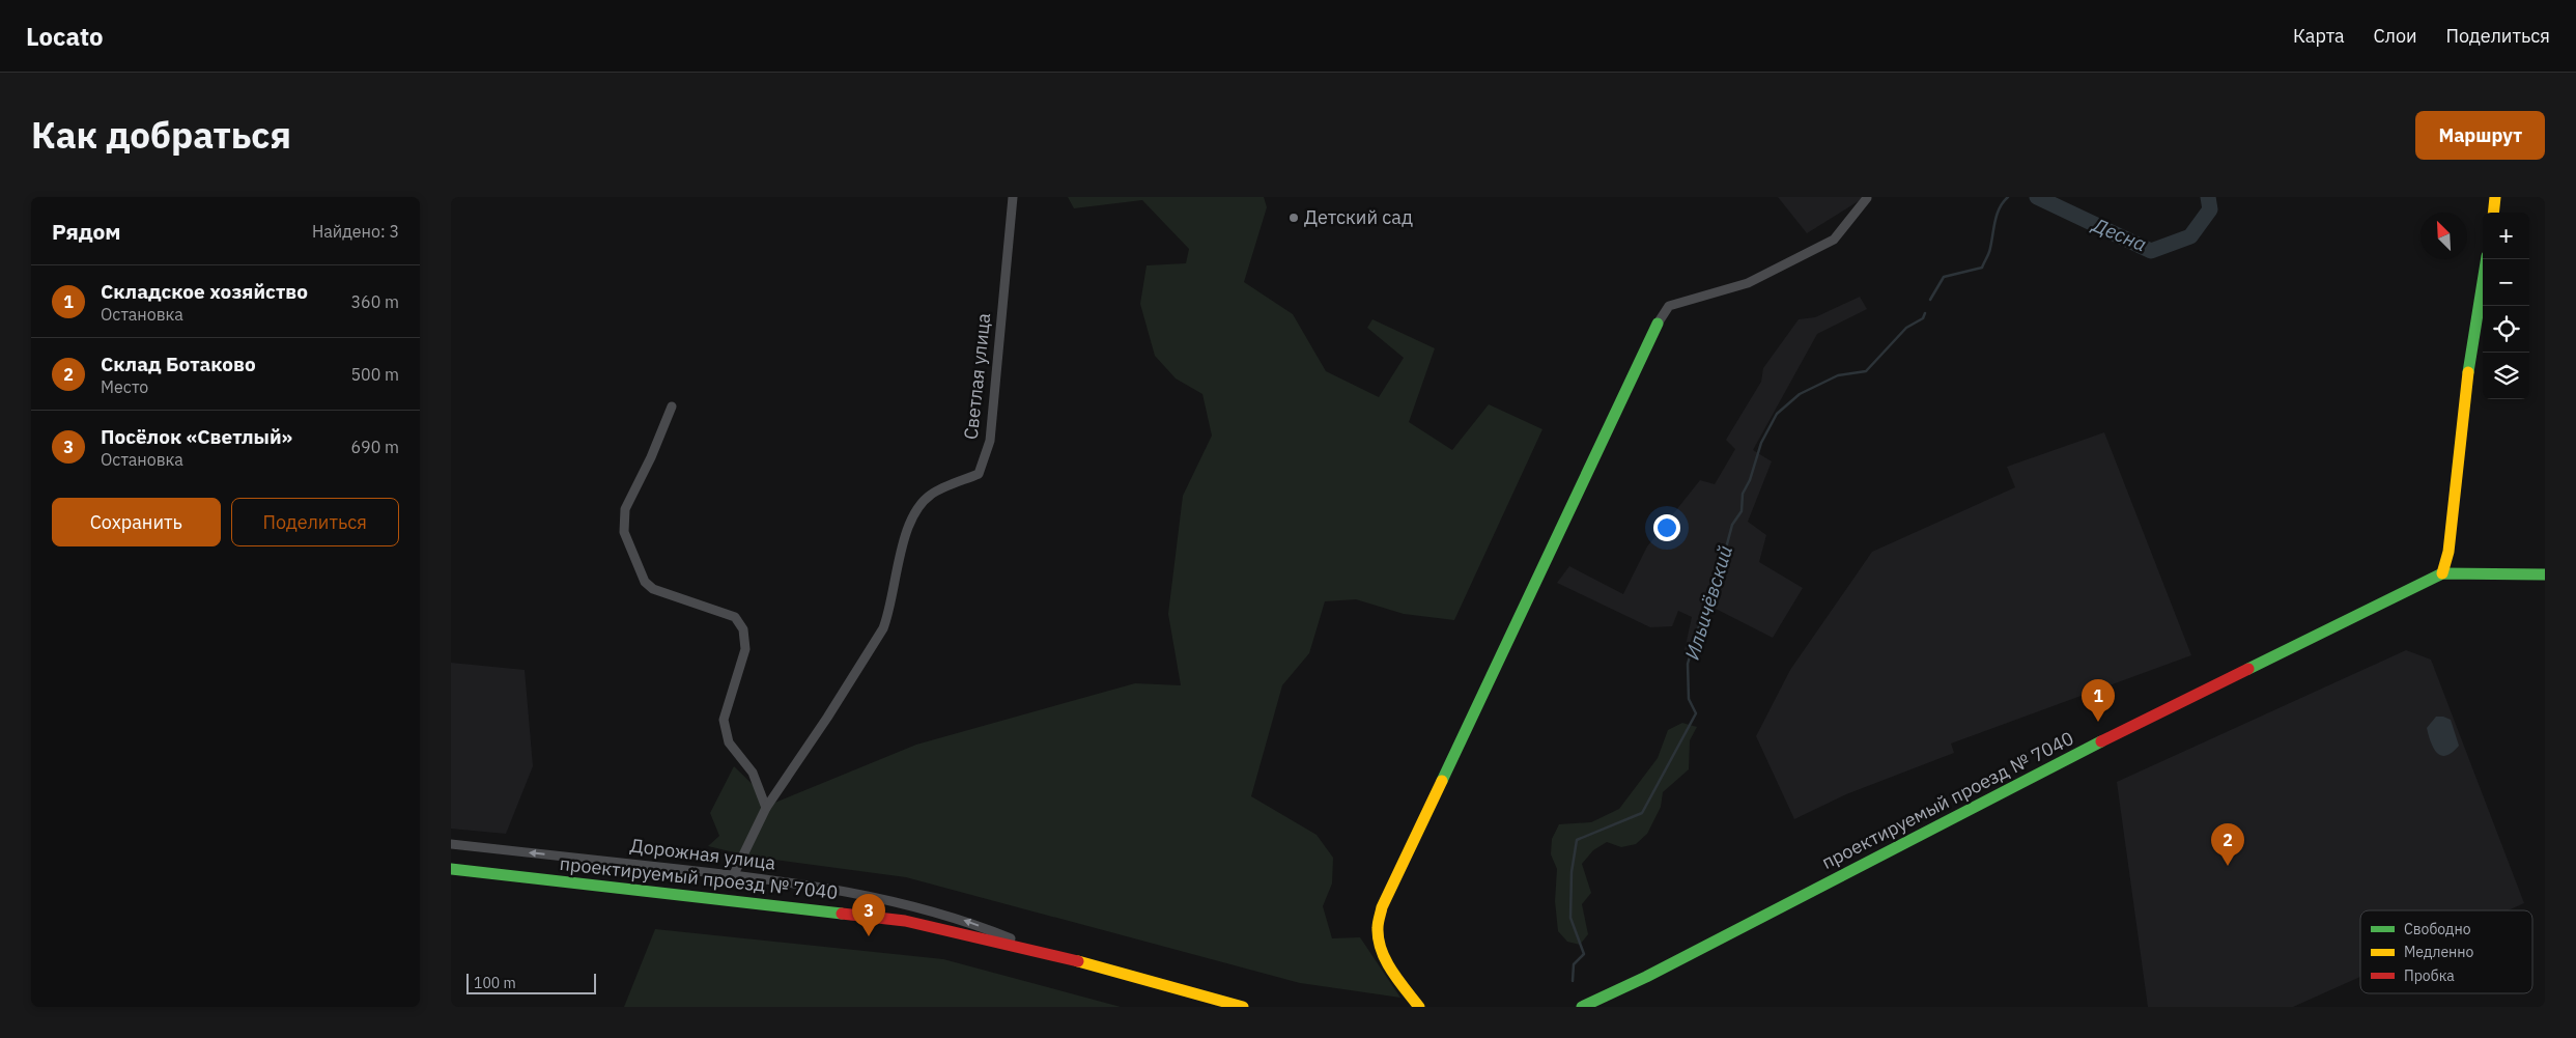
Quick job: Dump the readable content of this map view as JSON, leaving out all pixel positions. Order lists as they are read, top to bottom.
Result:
{
  "streets": {
    "main road": ["проектируемый проезд № 7040"],
    "street": ["Светлая улица", "Дорожная улица"]
  },
  "crossings": [
    ["Светлая улица", "Дорожная улица"],
    ["проектируемый проезд № 7040", "Дорожная улица"]
  ],
  "one_way": ["Дорожная улица"],
  "water": ["Десна", "Ильичёвский"],
  "places": ["Детский сад"],
  "legend": ["Свободно", "Медленно", "Пробка"],
  "scale_bar": "100 m",
  "north": "top left",
  "page": {
    "header": "Locato",
    "nav": ["Карта", "Слои", "Поделиться"],
    "title": "Как добраться",
    "buttons": [
      "Маршрут",
      ["Сохранить", "Поделиться"]
    ],
    "heading": ["Рядом", "Найдено: 3"],
    "map_buttons": ["+", "−"],
    "list": [
      {
        "mark": "1",
        "name": "Складское хозяйство",
        "note": "Остановка",
        "value": "360 m"
      },
      {
        "mark": "2",
        "name": "Склад Ботаково",
        "note": "Место",
        "value": "500 m"
      },
      {
        "mark": "3",
        "name": "Посёлок «Светлый»",
        "note": "Остановка",
        "value": "690 m"
      }
    ],
    "pins": ["1", "2", "3"],
    "scale": "100 m"
  }
}
